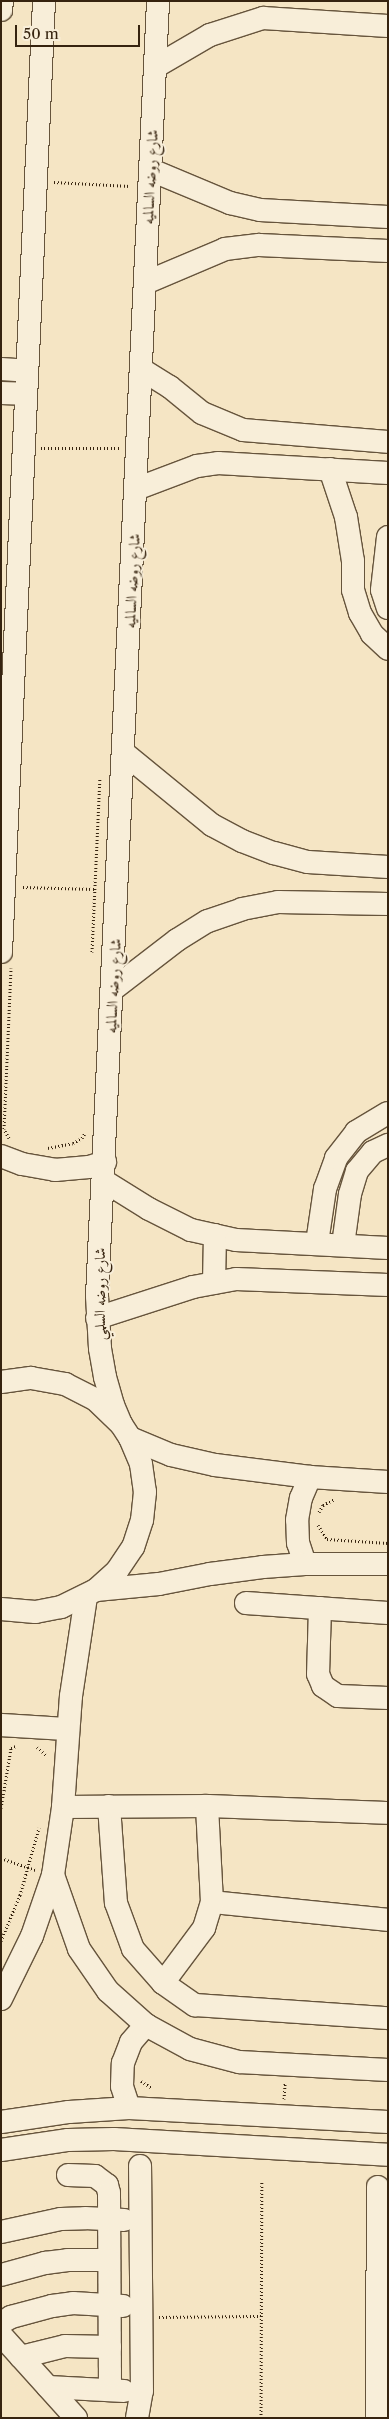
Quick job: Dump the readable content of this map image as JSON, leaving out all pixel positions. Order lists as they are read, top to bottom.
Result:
{
  "streets": {
    "street": ["شارع روضه السالميه", "شارع روضه السلمي"]
  },
  "crossings": [
    ["شارع روضه السالميه", "شارع روضه السلمي"]
  ],
  "scale_bar": "50 m"
}
